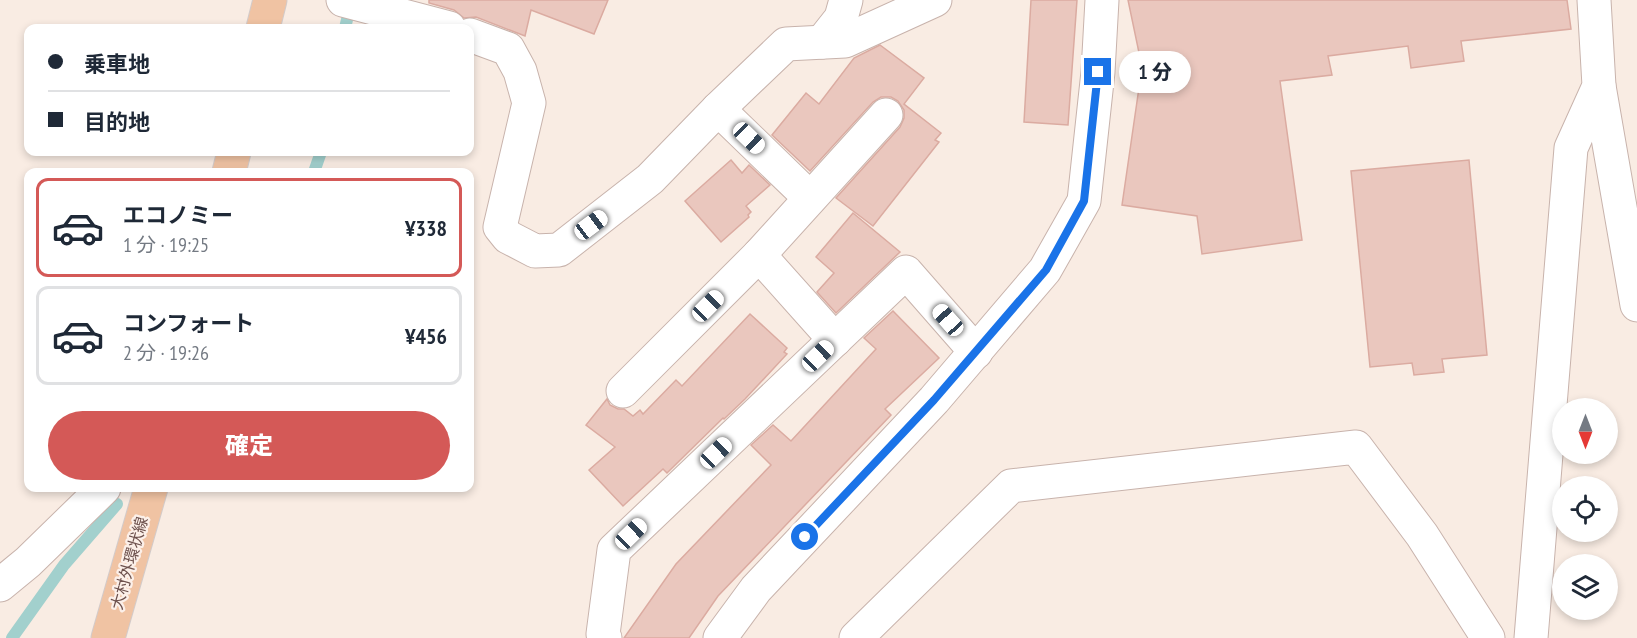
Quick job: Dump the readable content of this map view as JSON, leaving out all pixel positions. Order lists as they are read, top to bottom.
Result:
{
  "streets": {
    "main road": ["大村外環状線"]
  },
  "north": "bottom",
  "page": {
    "banner": ["乗車地", "目的地"],
    "bubble": "1 分",
    "list": [
      {
        "name": "エコノミー",
        "note": "1 分 · 19:25",
        "value": "¥338"
      },
      {
        "name": "コンフォート",
        "note": "2 分 · 19:26",
        "value": "¥456"
      }
    ],
    "buttons": "確定"
  }
}
